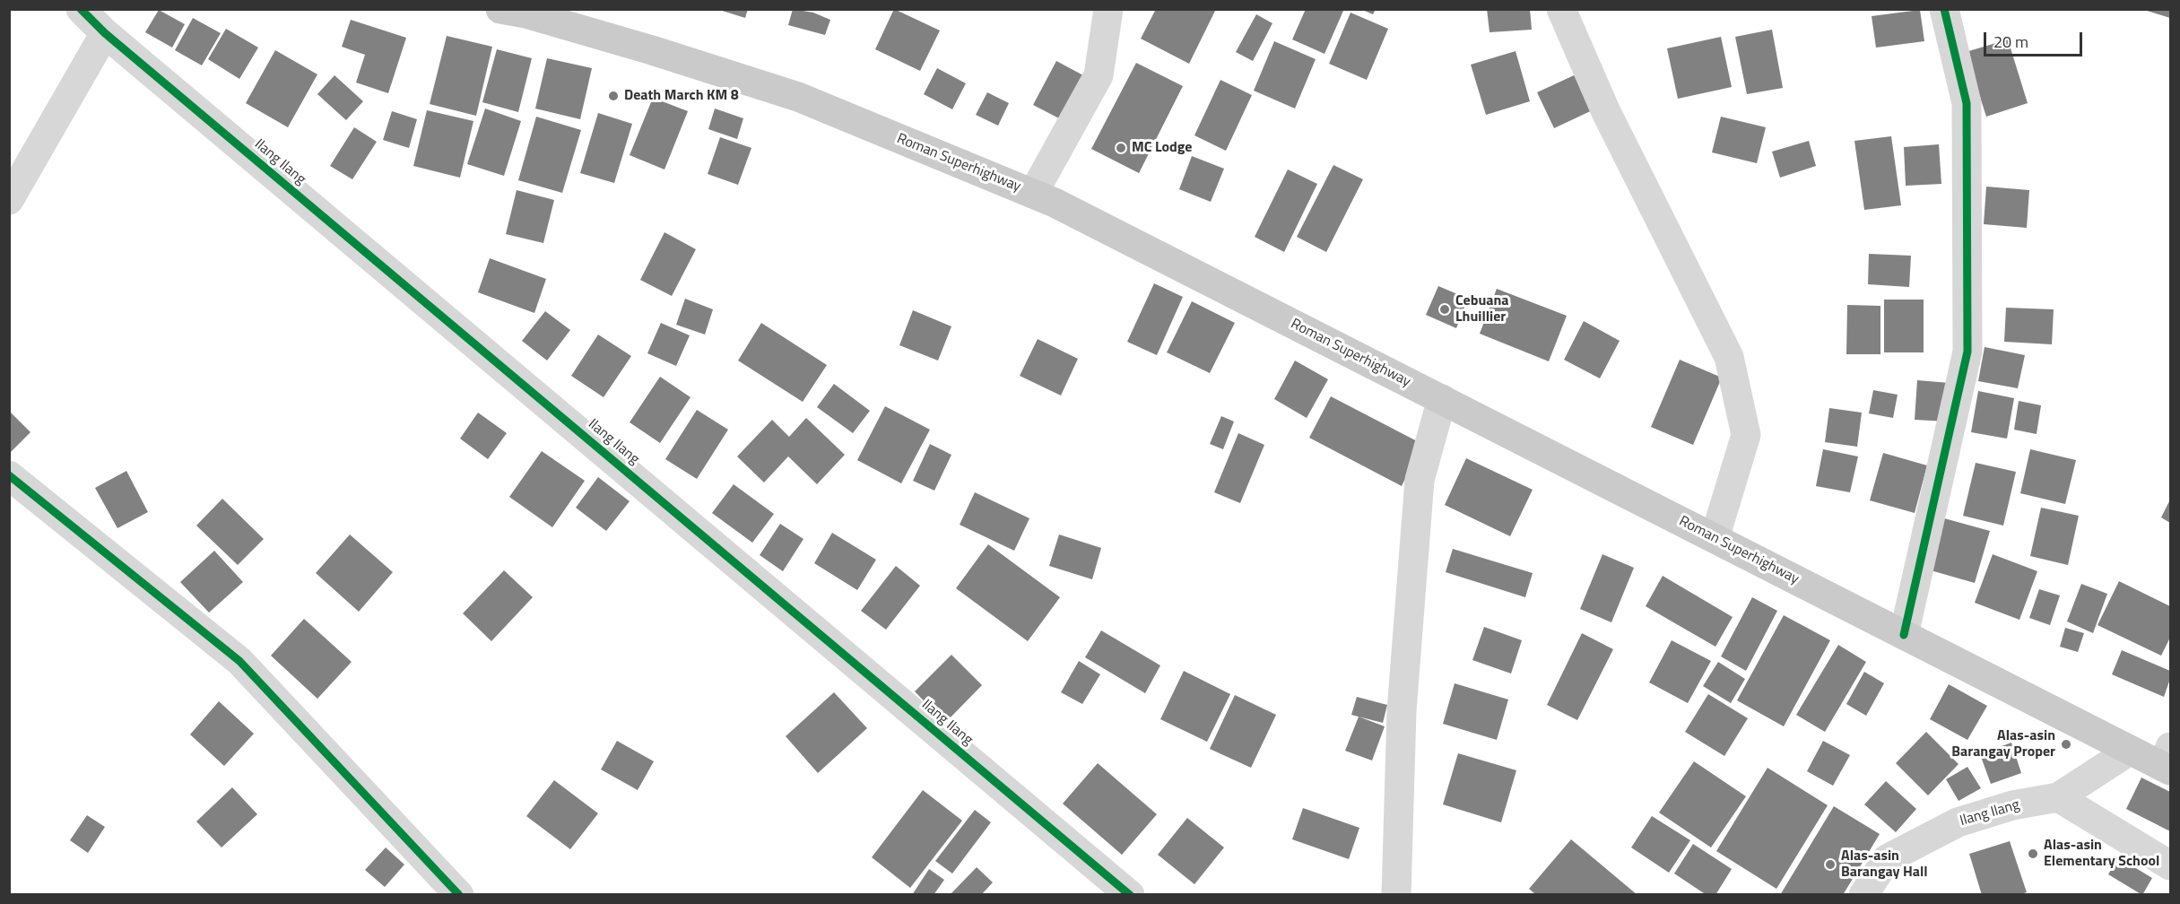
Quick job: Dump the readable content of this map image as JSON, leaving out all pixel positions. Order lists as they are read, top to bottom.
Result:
{
  "streets": {
    "main road": ["Roman Superhighway"],
    "street": ["Ilang Ilang"]
  },
  "crossings": [
    ["Ilang Ilang", "Roman Superhighway"]
  ],
  "places": [
    "Death March KM 8",
    "MC Lodge",
    "Cebuana Lhuillier",
    "Alas-asin Barangay Proper",
    "Alas-asin Elementary School",
    "Alas-asin Barangay Hall"
  ],
  "scale_bar": "20 m"
}
